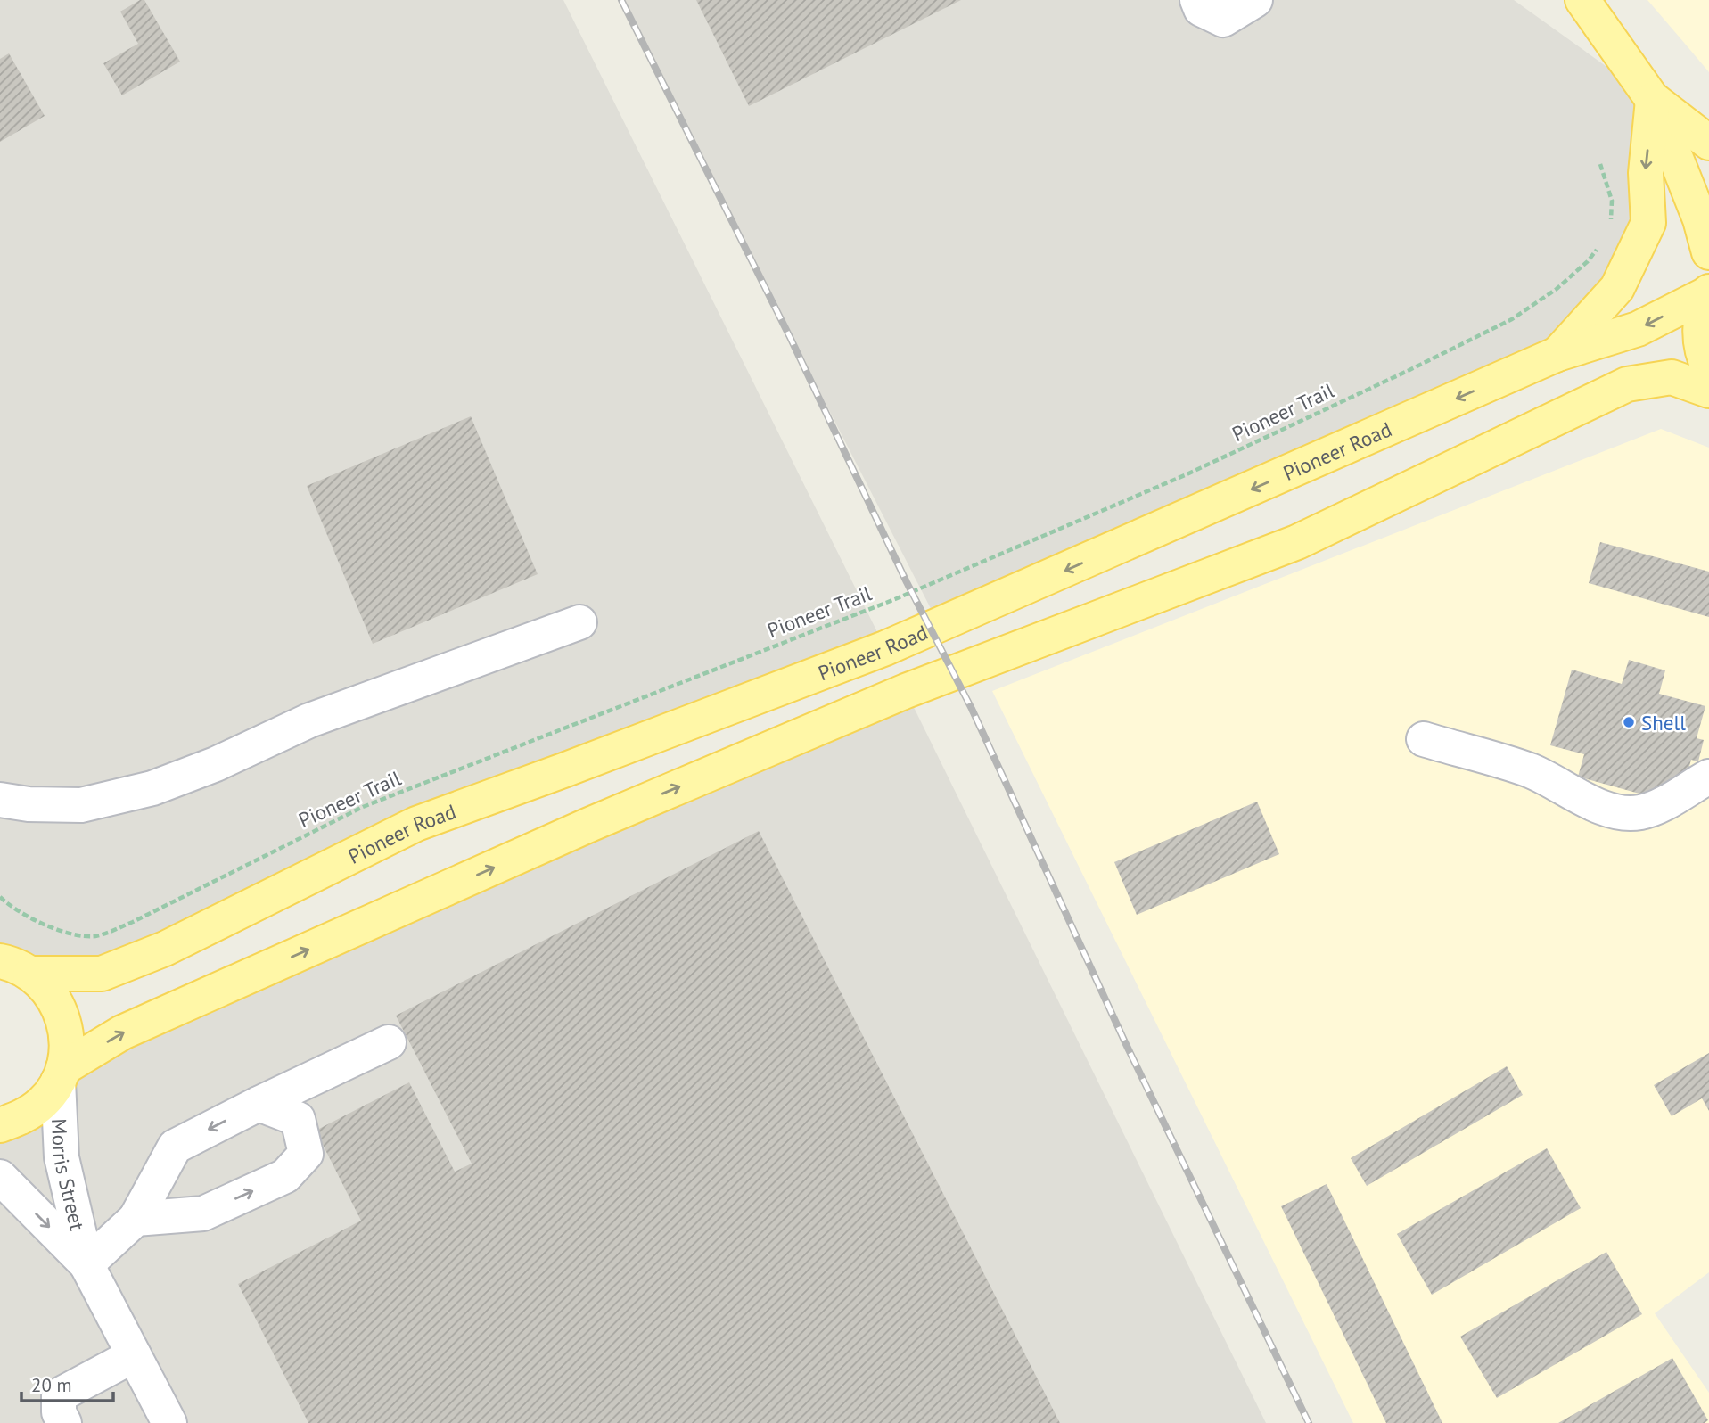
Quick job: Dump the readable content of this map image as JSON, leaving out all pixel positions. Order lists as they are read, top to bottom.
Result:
{
  "streets": {
    "main road": ["Pioneer Road"],
    "street": ["Morris Street"],
    "path": ["Pioneer Trail"]
  },
  "places": ["Shell"],
  "scale_bar": "20 m"
}
